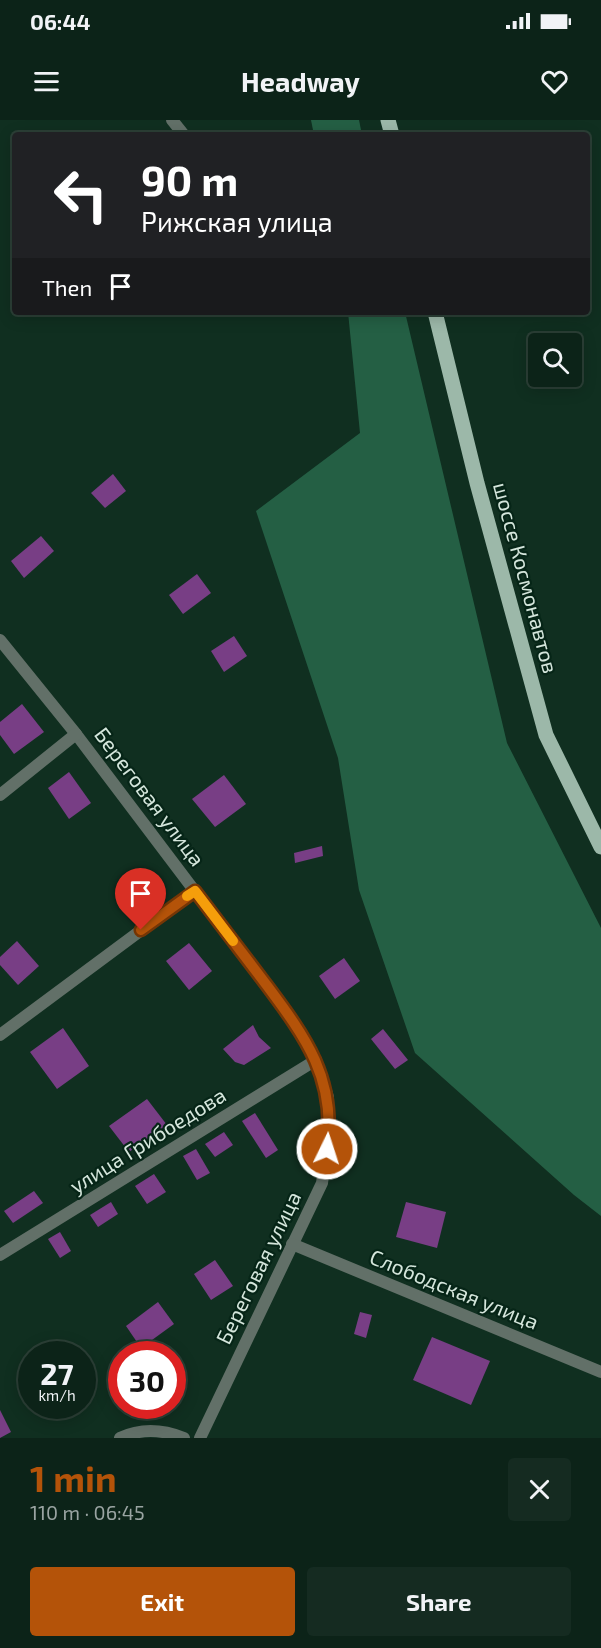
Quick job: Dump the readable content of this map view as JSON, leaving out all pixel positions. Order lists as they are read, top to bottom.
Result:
{
  "streets": {
    "main road": ["шоссе Космонавтов"],
    "street": ["Береговая улица", "улица Грибоедова", "Слободская улица"]
  },
  "crossings": [
    ["Береговая улица", "улица Грибоедова"],
    ["Береговая улица", "Слободская улица"]
  ],
  "page": {
    "status": "06:44",
    "header": "Headway",
    "turn": ["90 m", "Рижская улица"],
    "then": "Then",
    "speed": "27 km/h",
    "limit": "30",
    "heading": ["1 min", "110 m · 06:45"],
    "buttons": ["Exit", "Share"]
  }
}
